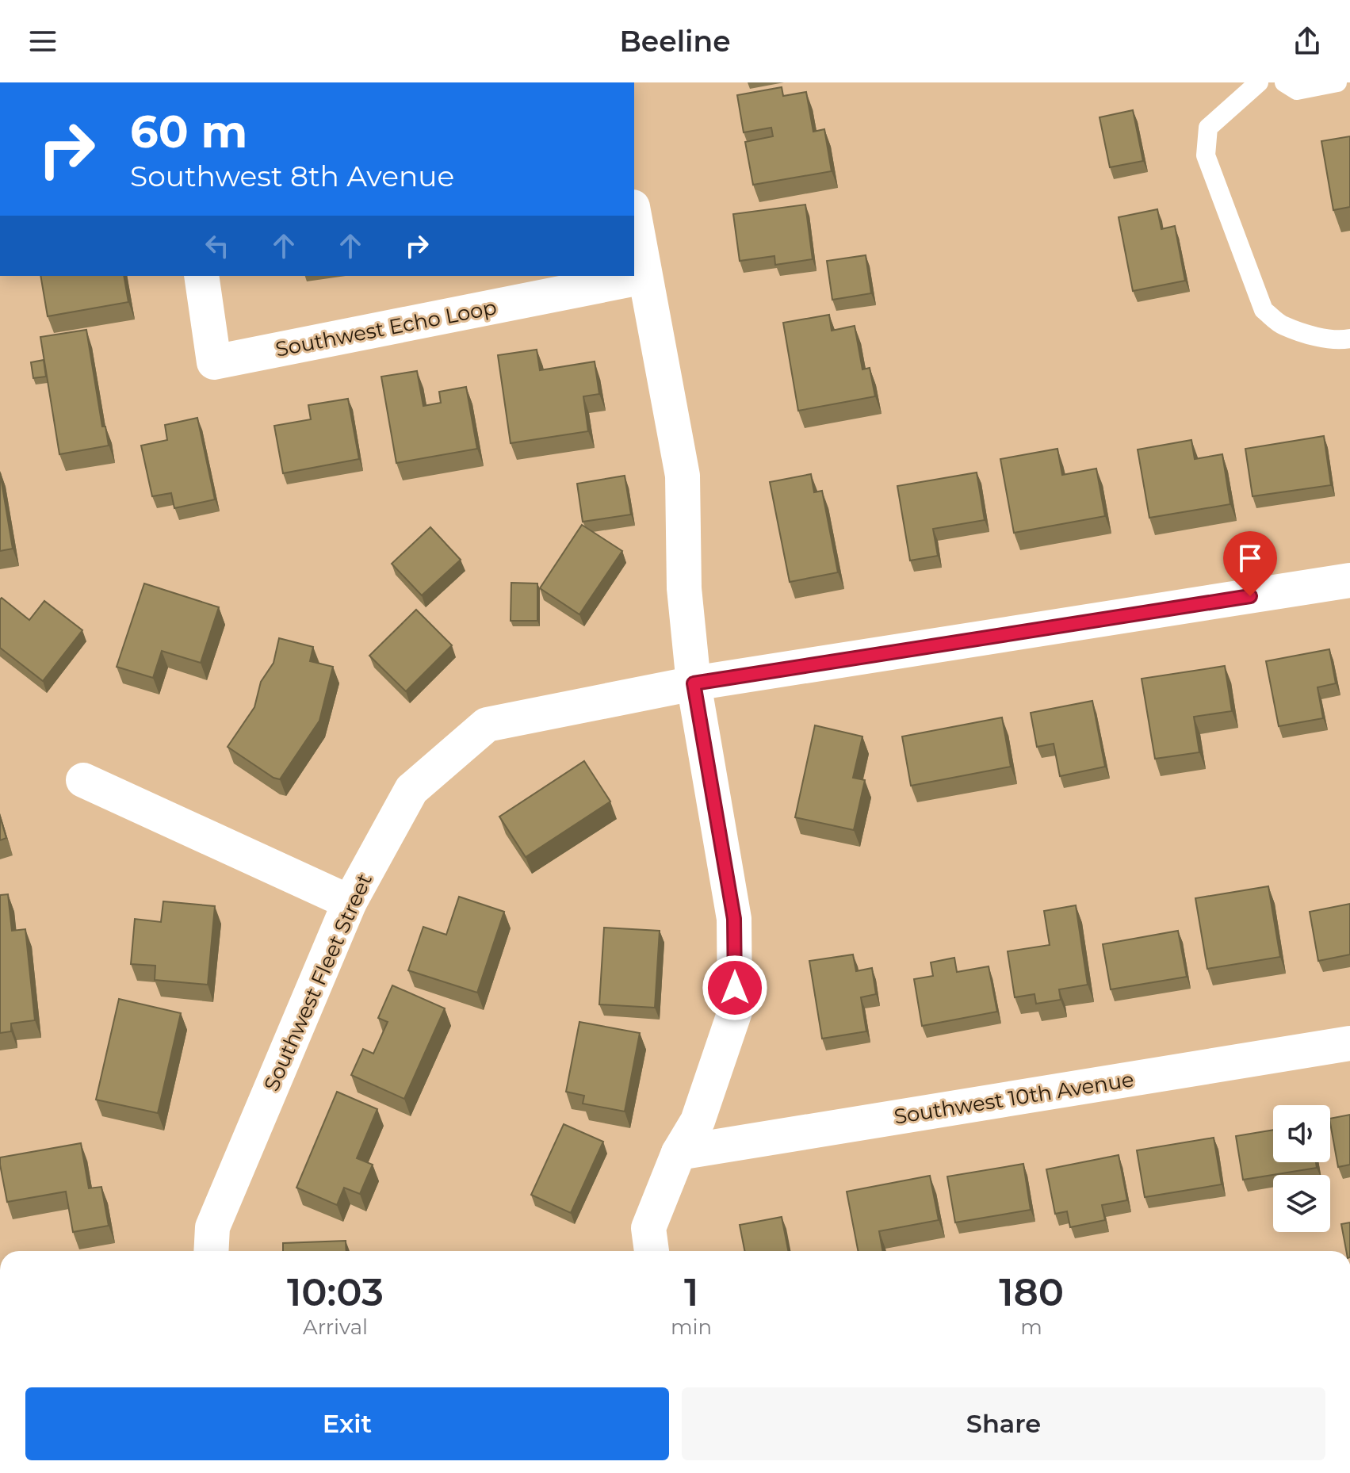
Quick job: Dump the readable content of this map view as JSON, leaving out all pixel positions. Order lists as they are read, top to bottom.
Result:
{
  "streets": {
    "street": ["Southwest Echo Loop", "Southwest Fleet Street", "Southwest 10th Avenue"]
  },
  "page": {
    "header": "Beeline",
    "turn": ["60 m", "Southwest 8th Avenue"],
    "eta": [
      "10:03",
      "Arrival",
      "1",
      "min",
      "180",
      "m"
    ],
    "buttons": ["Exit", "Share"]
  }
}
